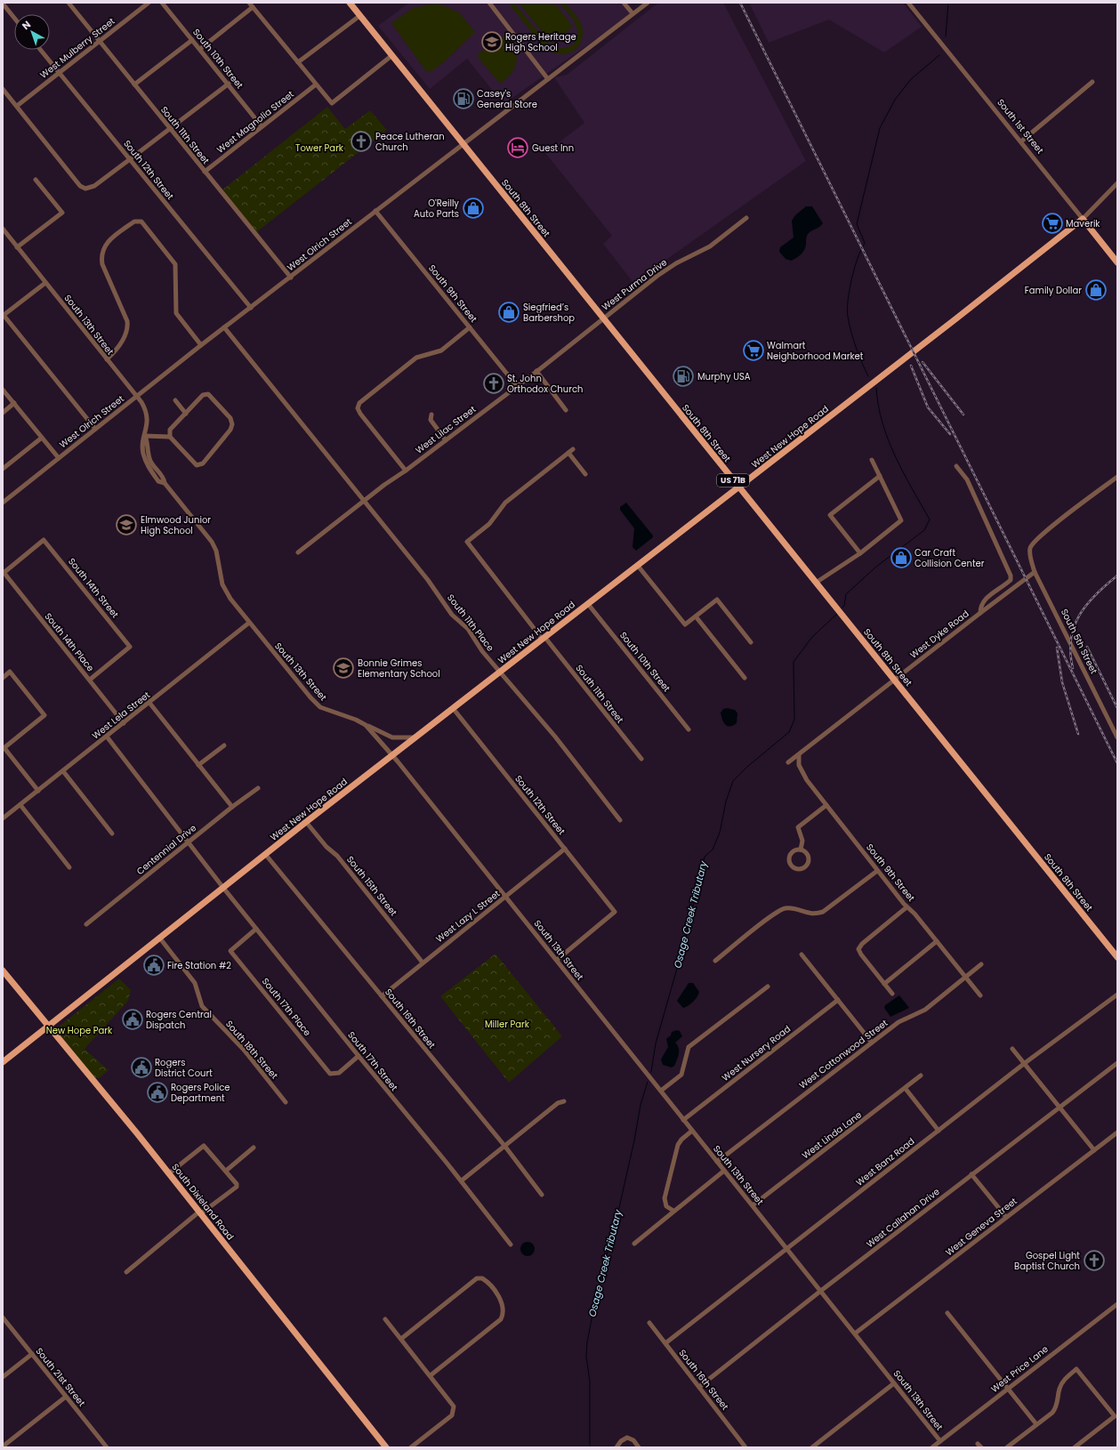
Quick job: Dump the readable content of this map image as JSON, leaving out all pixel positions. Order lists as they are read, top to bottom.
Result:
{
  "streets": {
    "main road": [
      "South 1st Street",
      "South 8th Street",
      "West New Hope Road",
      "US 71B",
      "South Dixieland Road"
    ],
    "street": [
      "West Mulberry Street",
      "South 10th Street",
      "West Magnolia Street",
      "South 11th Street",
      "South 12th Street",
      "West Olrich Street",
      "West Purma Drive",
      "South 9th Street",
      "South 13th Street",
      "West Lilac Street",
      "South 14th Street",
      "South 11th Place",
      "West Dyke Road",
      "South 5th Street",
      "South 14th Place",
      "West Lela Street",
      "Centennial Drive",
      "South 15th Street",
      "West Lazy L Street",
      "South 17th Place",
      "South 16th Street",
      "South 18th Street",
      "West Nursery Road",
      "West Cottonwood Street",
      "South 17th Street",
      "West Linda Lane",
      "West Banz Road",
      "West Callahan Drive",
      "West Geneva Street",
      "West Price Lane",
      "South 21st Street"
    ]
  },
  "crossings": [
    ["West Mulberry Street", "South 11th Street"],
    ["West Mulberry Street", "South 12th Street"],
    ["South 10th Street", "West Magnolia Street"],
    ["South 10th Street", "West New Hope Road"],
    ["West Magnolia Street", "South 11th Street"],
    ["South 1st Street", "West New Hope Road"],
    ["South 11th Street", "West Olrich Street"],
    ["South 11th Street", "West New Hope Road"],
    ["South 12th Street", "West Olrich Street"],
    ["South 12th Street", "South 13th Street"],
    ["South 12th Street", "West New Hope Road"],
    ["South 12th Street", "West Lazy L Street"],
    ["South 8th Street", "West Olrich Street"],
    ["South 8th Street", "West Purma Drive"],
    ["South 8th Street", "West Lilac Street"],
    ["South 8th Street", "West New Hope Road"],
    ["South 8th Street", "West Dyke Road"],
    ["West Olrich Street", "South 9th Street"],
    ["West Olrich Street", "South 13th Street"],
    ["West Olrich Street", "South 11th Place"],
    ["West Purma Drive", "West Lilac Street"],
    ["South 9th Street", "West Lilac Street"],
    ["South 9th Street", "West Dyke Road"],
    ["South 9th Street", "West Cottonwood Street"],
    ["South 13th Street", "West New Hope Road"],
    ["South 13th Street", "West Lela Street"],
    ["South 13th Street", "West Lazy L Street"],
    ["South 13th Street", "West Nursery Road"],
    ["South 13th Street", "West Cottonwood Street"],
    ["South 13th Street", "West Linda Lane"],
    ["South 13th Street", "West Banz Road"],
    ["South 13th Street", "West Callahan Drive"],
    ["South 13th Street", "West Geneva Street"],
    ["South 13th Street", "West Price Lane"],
    ["West Lilac Street", "South 11th Place"],
    ["West New Hope Road", "South 11th Place"],
    ["West New Hope Road", "South 15th Street"],
    ["West New Hope Road", "South 16th Street"],
    ["West New Hope Road", "South 18th Street"],
    ["West New Hope Road", "South 17th Street"],
    ["West New Hope Road", "South Dixieland Road"],
    ["South 14th Street", "South 14th Place"],
    ["West Dyke Road", "South 5th Street"],
    ["South 14th Place", "West Lela Street"],
    ["South 15th Street", "West Lazy L Street"],
    ["West Lazy L Street", "South 16th Street"],
    ["South 17th Place", "South 17th Street"],
    ["South 16th Street", "West Banz Road"],
    ["South 16th Street", "West Callahan Drive"]
  ],
  "water": ["Osage Creek Tributary"],
  "parks": ["Tower Park", "Miller Park", "New Hope Park"],
  "places": {
    "school or university": ["Rogers Heritage High School", "Elmwood Junior High School", "Bonnie Grimes Elementary School"],
    "fuel station": ["Casey's General Store", "Murphy USA"],
    "church": ["Peace Lutheran Church", "St. John Orthodox Church", "Gospel Light Baptist Church"],
    "hotel": ["Guest Inn"],
    "shop": [
      "O'Reilly Auto Parts",
      "Family Dollar",
      "Siegfried’s Barbershop",
      "Car Craft Collision Center"
    ],
    "supermarket": ["Maverik", "Walmart Neighborhood Market"],
    "public building": [
      "Fire Station #2",
      "Rogers Central Dispatch",
      "Rogers District Court",
      "Rogers Police Department"
    ]
  },
  "north": "top left"
}
